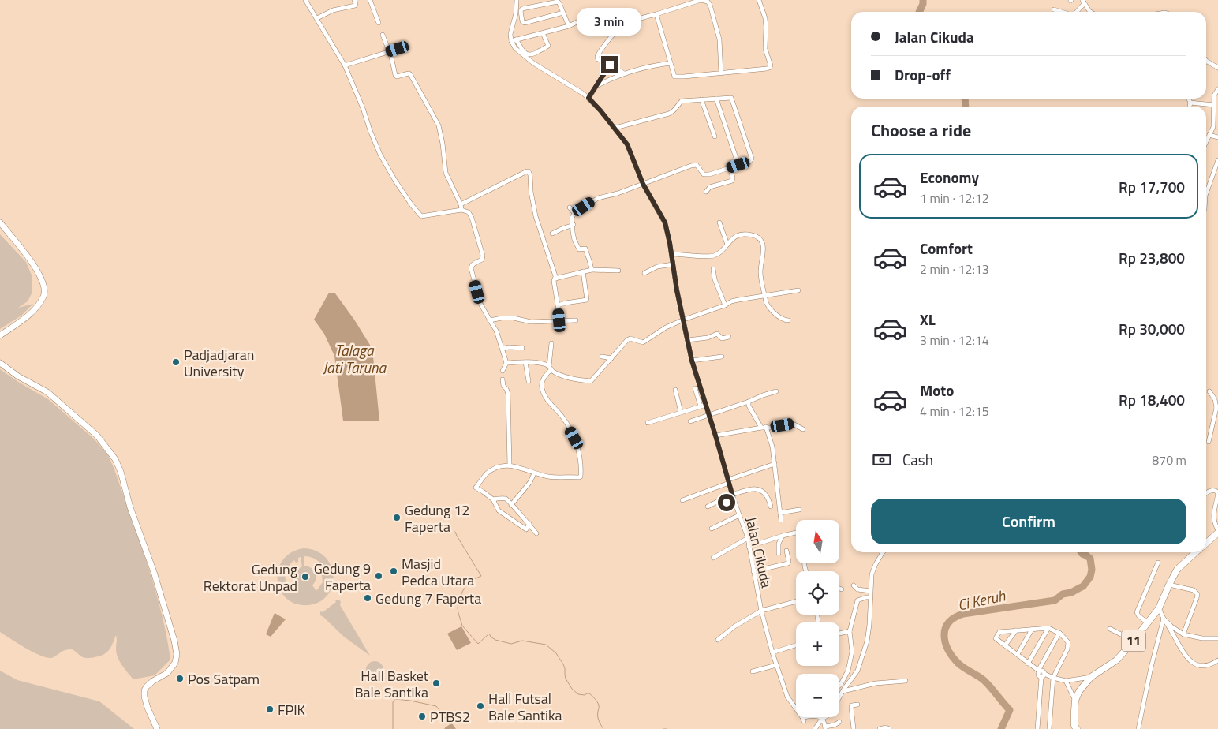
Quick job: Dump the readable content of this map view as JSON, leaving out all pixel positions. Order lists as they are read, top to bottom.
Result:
{
  "streets": {
    "highway": ["11"],
    "street": ["Jalan Cikuda"]
  },
  "water": ["Talaga Jati Taruna", "Ci Keruh"],
  "places": [
    "Padjadjaran University",
    "Gedung 12 Faperta",
    "Masjid Pedca Utara",
    "Gedung 9 Faperta",
    "Gedung Rektorat Unpad",
    "Gedung 7 Faperta",
    "Pos Satpam",
    "Hall Basket Bale Santika",
    "Hall Futsal Bale Santika",
    "FPIK",
    "PTBS2"
  ],
  "north": "top",
  "page": {
    "bubble": "3 min",
    "banner": ["Jalan Cikuda", "Drop-off"],
    "heading": "Choose a ride",
    "list": [
      {
        "name": "Economy",
        "note": "1 min · 12:12",
        "value": "Rp 17,700"
      },
      {
        "name": "Comfort",
        "note": "2 min · 12:13",
        "value": "Rp 23,800"
      },
      {
        "name": "XL",
        "note": "3 min · 12:14",
        "value": "Rp 30,000"
      },
      {
        "name": "Moto",
        "note": "4 min · 12:15",
        "value": "Rp 18,400"
      }
    ],
    "pay": ["Cash", "870 m"],
    "buttons": "Confirm",
    "map_buttons": ["+", "−"]
  }
}
